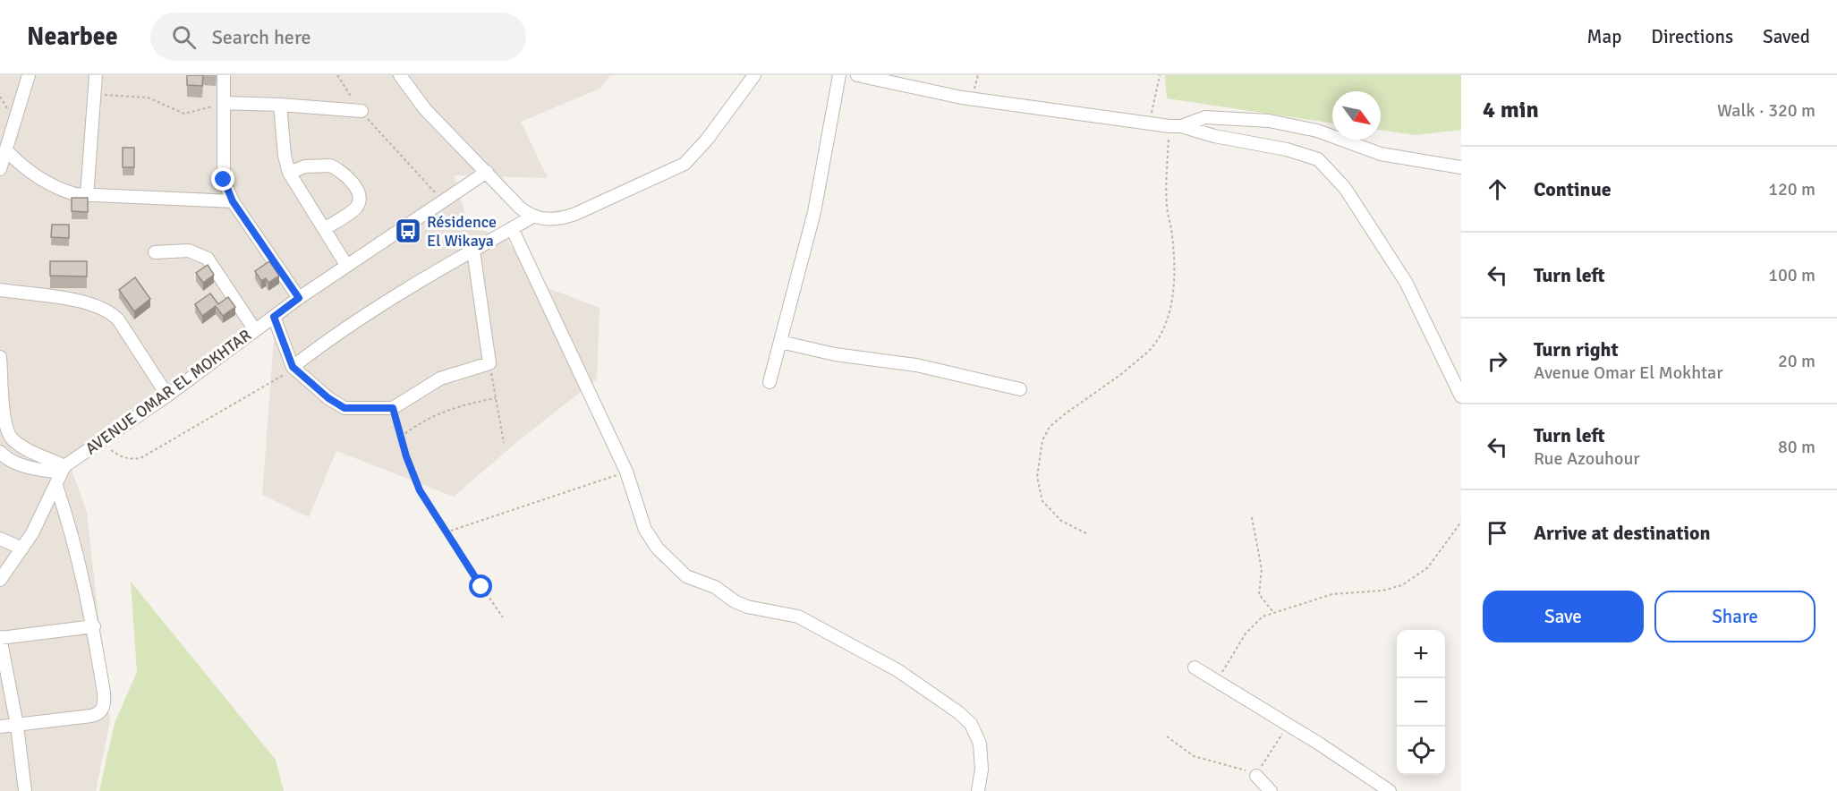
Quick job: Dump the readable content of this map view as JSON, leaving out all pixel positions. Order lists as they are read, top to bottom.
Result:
{
  "streets": {
    "street": ["AVENUE OMAR EL MOKHTAR"]
  },
  "places": {
    "bus stop": ["Résidence El Wikaya"]
  },
  "north": "bottom right",
  "page": {
    "header": "Nearbee",
    "search": "Search here",
    "nav": ["Map", "Directions", "Saved"],
    "heading": ["4 min", "Walk · 320 m"],
    "list": [
      ["Continue", "120 m"],
      ["Turn left", "100 m"],
      ["Turn right", "Avenue Omar El Mokhtar", "20 m"],
      ["Turn left", "Rue Azouhour", "80 m"],
      "Arrive at destination"
    ],
    "buttons": ["Save", "Share"],
    "map_buttons": ["+", "−"]
  }
}
